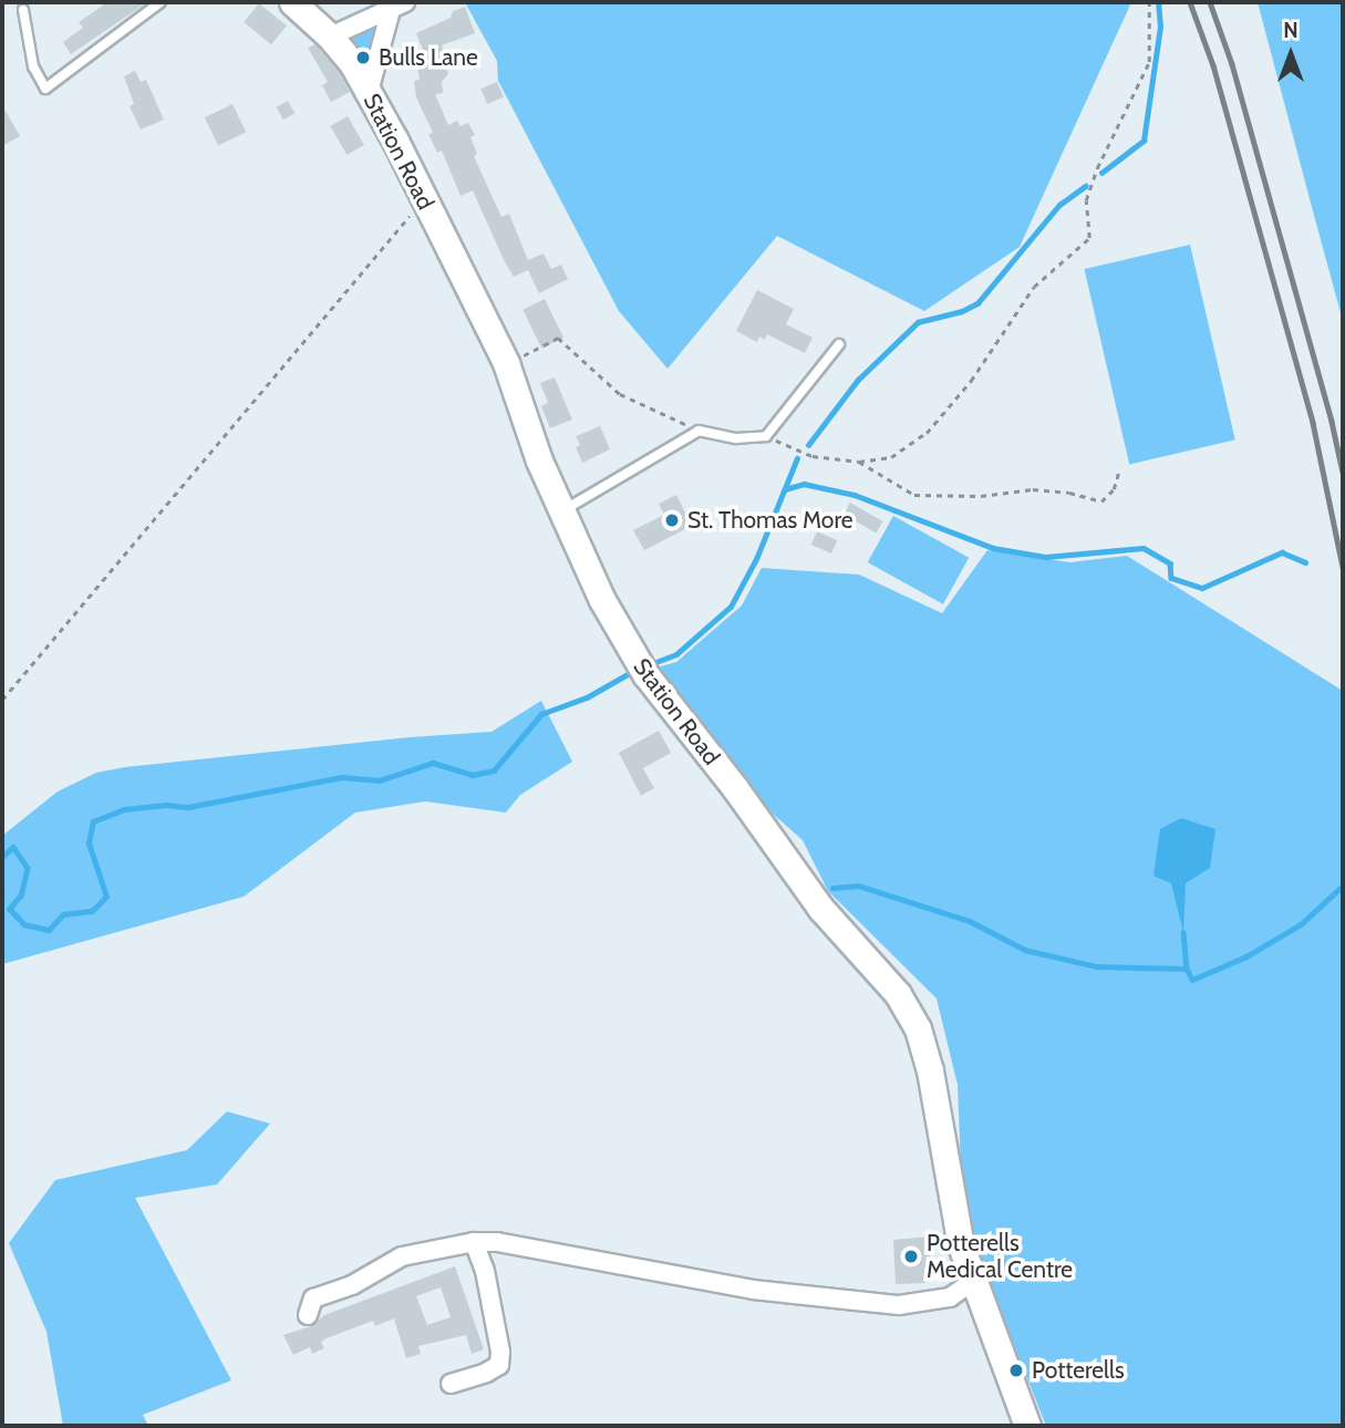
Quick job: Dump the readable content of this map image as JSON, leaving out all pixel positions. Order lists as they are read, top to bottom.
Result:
{
  "streets": {
    "street": ["Station Road"]
  },
  "places": [
    "Bulls Lane",
    "St. Thomas More",
    "Potterells Medical Centre",
    "Potterells"
  ],
  "north": "top"
}
